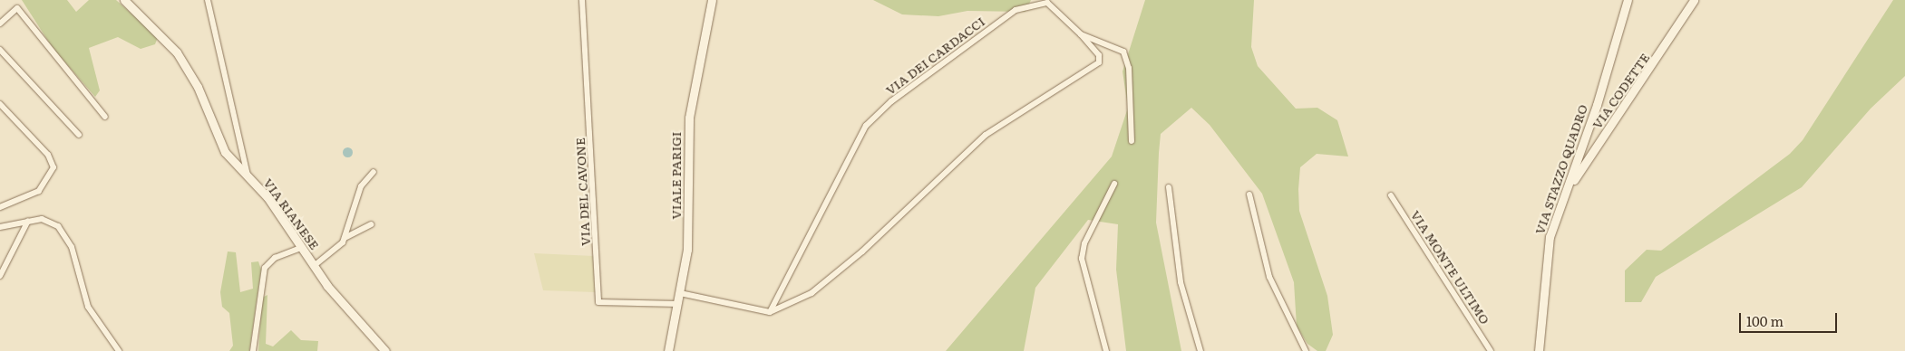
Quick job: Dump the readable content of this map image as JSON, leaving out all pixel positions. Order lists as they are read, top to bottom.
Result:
{
  "streets": {
    "street": [
      "VIA DEI CARDACCI",
      "VIA CODETTE",
      "VIA STAZZO QUADRO",
      "VIALE PARIGI",
      "VIA DEL CAVONE",
      "VIA RIANESE",
      "VIA MONTE ULTIMO"
    ]
  },
  "crossings": [
    ["VIA CODETTE", "VIA STAZZO QUADRO"],
    ["VIALE PARIGI", "VIA DEL CAVONE"]
  ],
  "scale_bar": "100 m"
}
